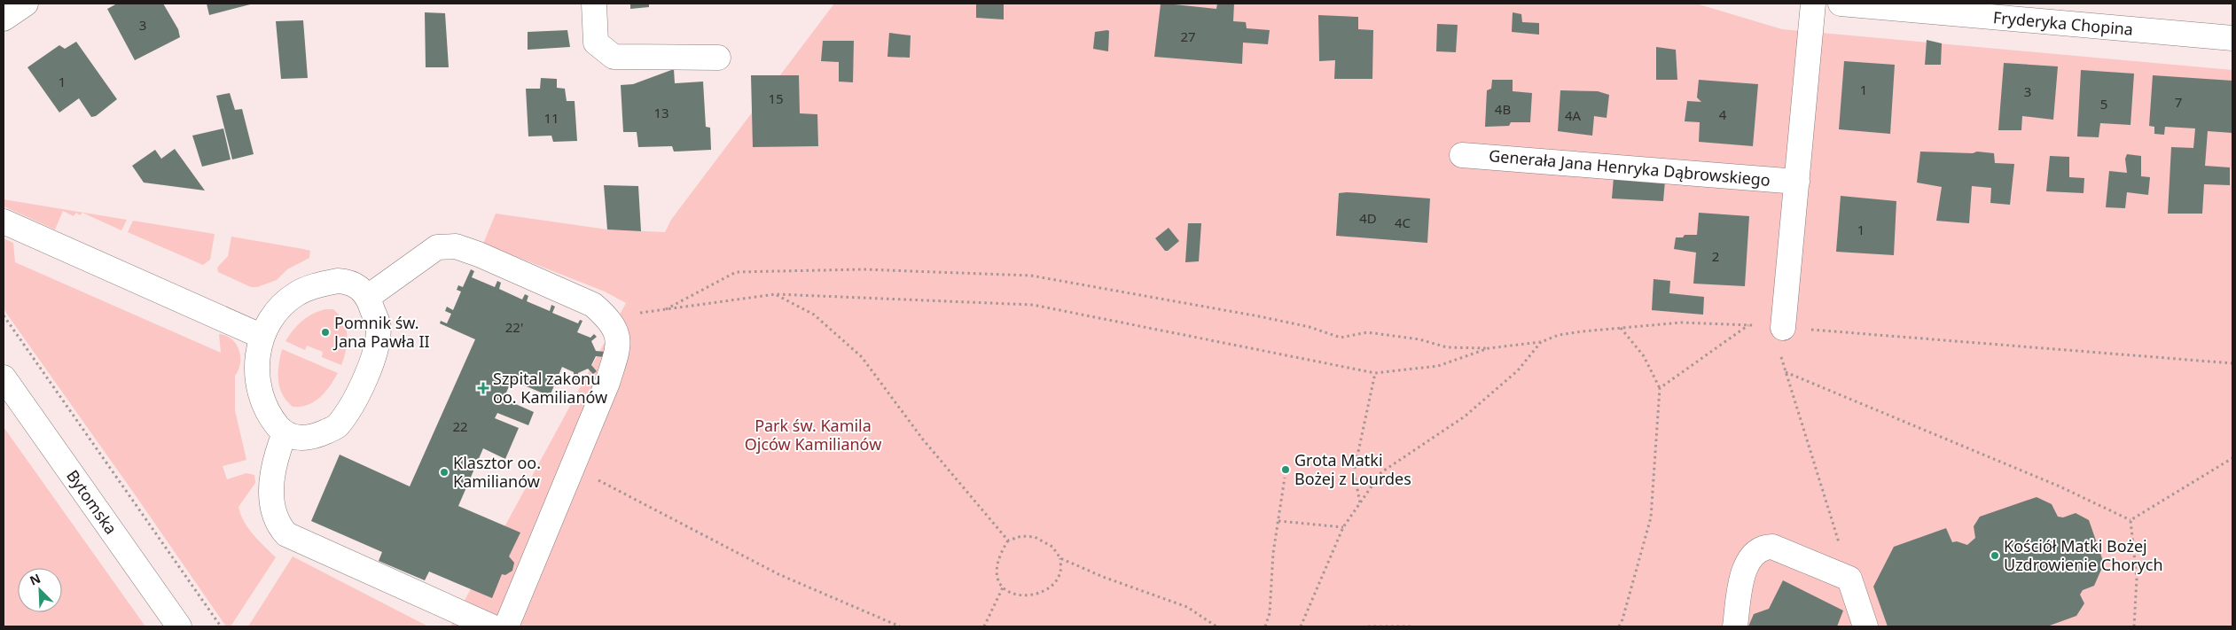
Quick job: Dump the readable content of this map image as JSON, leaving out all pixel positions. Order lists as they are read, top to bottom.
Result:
{
  "streets": {
    "street": ["Fryderyka Chopina", "Generała Jana Henryka Dąbrowskiego", "Bytomska"]
  },
  "parks": ["Park św. Kamila Ojców Kamilianów"],
  "places": {
    "other": [
      "Pomnik św. Jana Pawła II",
      "Grota Matki Bożej z Lourdes",
      "Klasztor oo. Kamilianów",
      "Kościół Matki Bożej Uzdrowienie Chorych"
    ],
    "health": ["Szpital zakonu oo. Kamilianów"]
  },
  "house_numbers": [
    "3",
    "27",
    "1",
    "1",
    "3",
    "15",
    "7",
    "5",
    "4B",
    "13",
    "4",
    "4A",
    "11",
    "4D",
    "4C",
    "1",
    "2",
    "22'",
    "22"
  ],
  "north": "top left"
}
